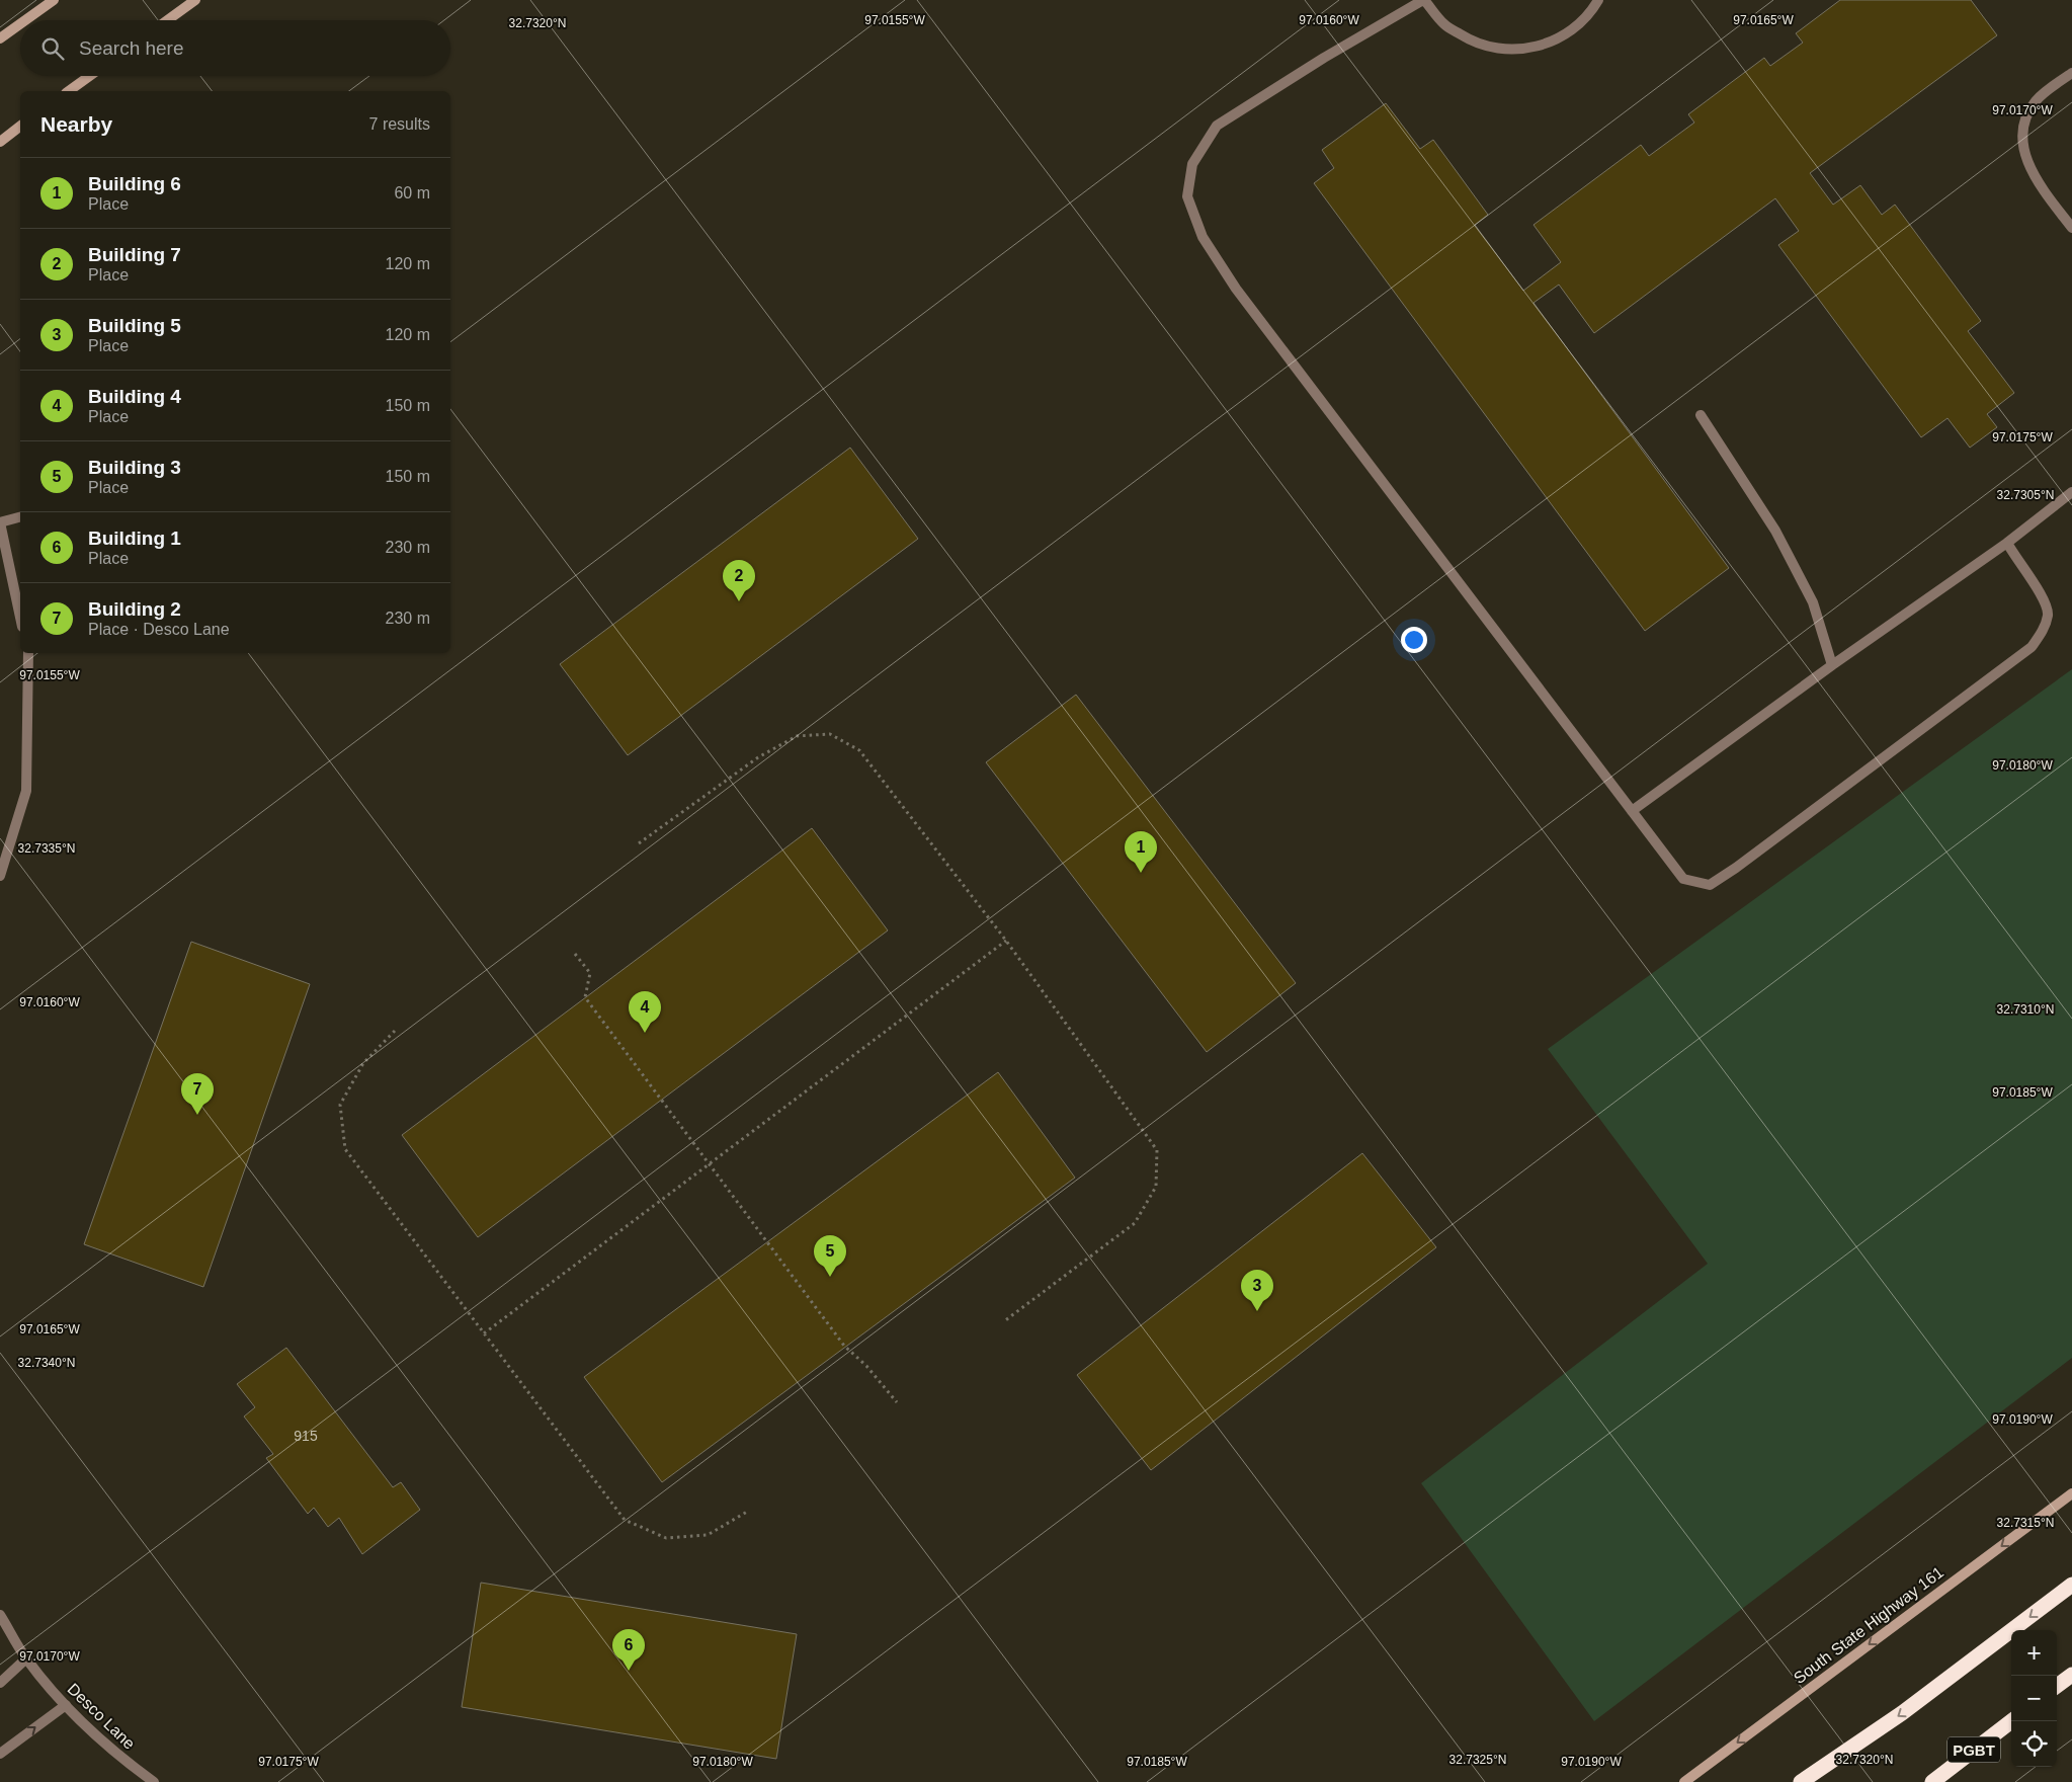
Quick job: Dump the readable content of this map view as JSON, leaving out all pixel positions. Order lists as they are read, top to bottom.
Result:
{
  "streets": {
    "highway": ["PGBT"],
    "main road": ["South State Highway 161"],
    "street": ["Desco Lane"]
  },
  "one_way": ["South State Highway 161"],
  "house_numbers": ["915"],
  "page": {
    "search": "Search here",
    "heading": ["Nearby", "7 results"],
    "list": [
      {
        "mark": "1",
        "name": "Building 6",
        "note": "Place",
        "value": "60 m"
      },
      {
        "mark": "2",
        "name": "Building 7",
        "note": "Place",
        "value": "120 m"
      },
      {
        "mark": "3",
        "name": "Building 5",
        "note": "Place",
        "value": "120 m"
      },
      {
        "mark": "4",
        "name": "Building 4",
        "note": "Place",
        "value": "150 m"
      },
      {
        "mark": "5",
        "name": "Building 3",
        "note": "Place",
        "value": "150 m"
      },
      {
        "mark": "6",
        "name": "Building 1",
        "note": "Place",
        "value": "230 m"
      },
      {
        "mark": "7",
        "name": "Building 2",
        "note": "Place · Desco Lane",
        "value": "230 m"
      }
    ],
    "pins": [
      "2",
      "1",
      "4",
      "7",
      "5",
      "3",
      "6"
    ],
    "map_buttons": ["+", "−"]
  },
  "coordinates": [
    "97.0155°W",
    "97.0160°W",
    "97.0165°W",
    "32.7320°N",
    "97.0170°W",
    "97.0175°W",
    "32.7305°N",
    "97.0180°W",
    "32.7335°N",
    "32.7310°N",
    "97.0185°W",
    "32.7340°N",
    "97.0190°W",
    "32.7315°N",
    "32.7325°N"
  ]
}
